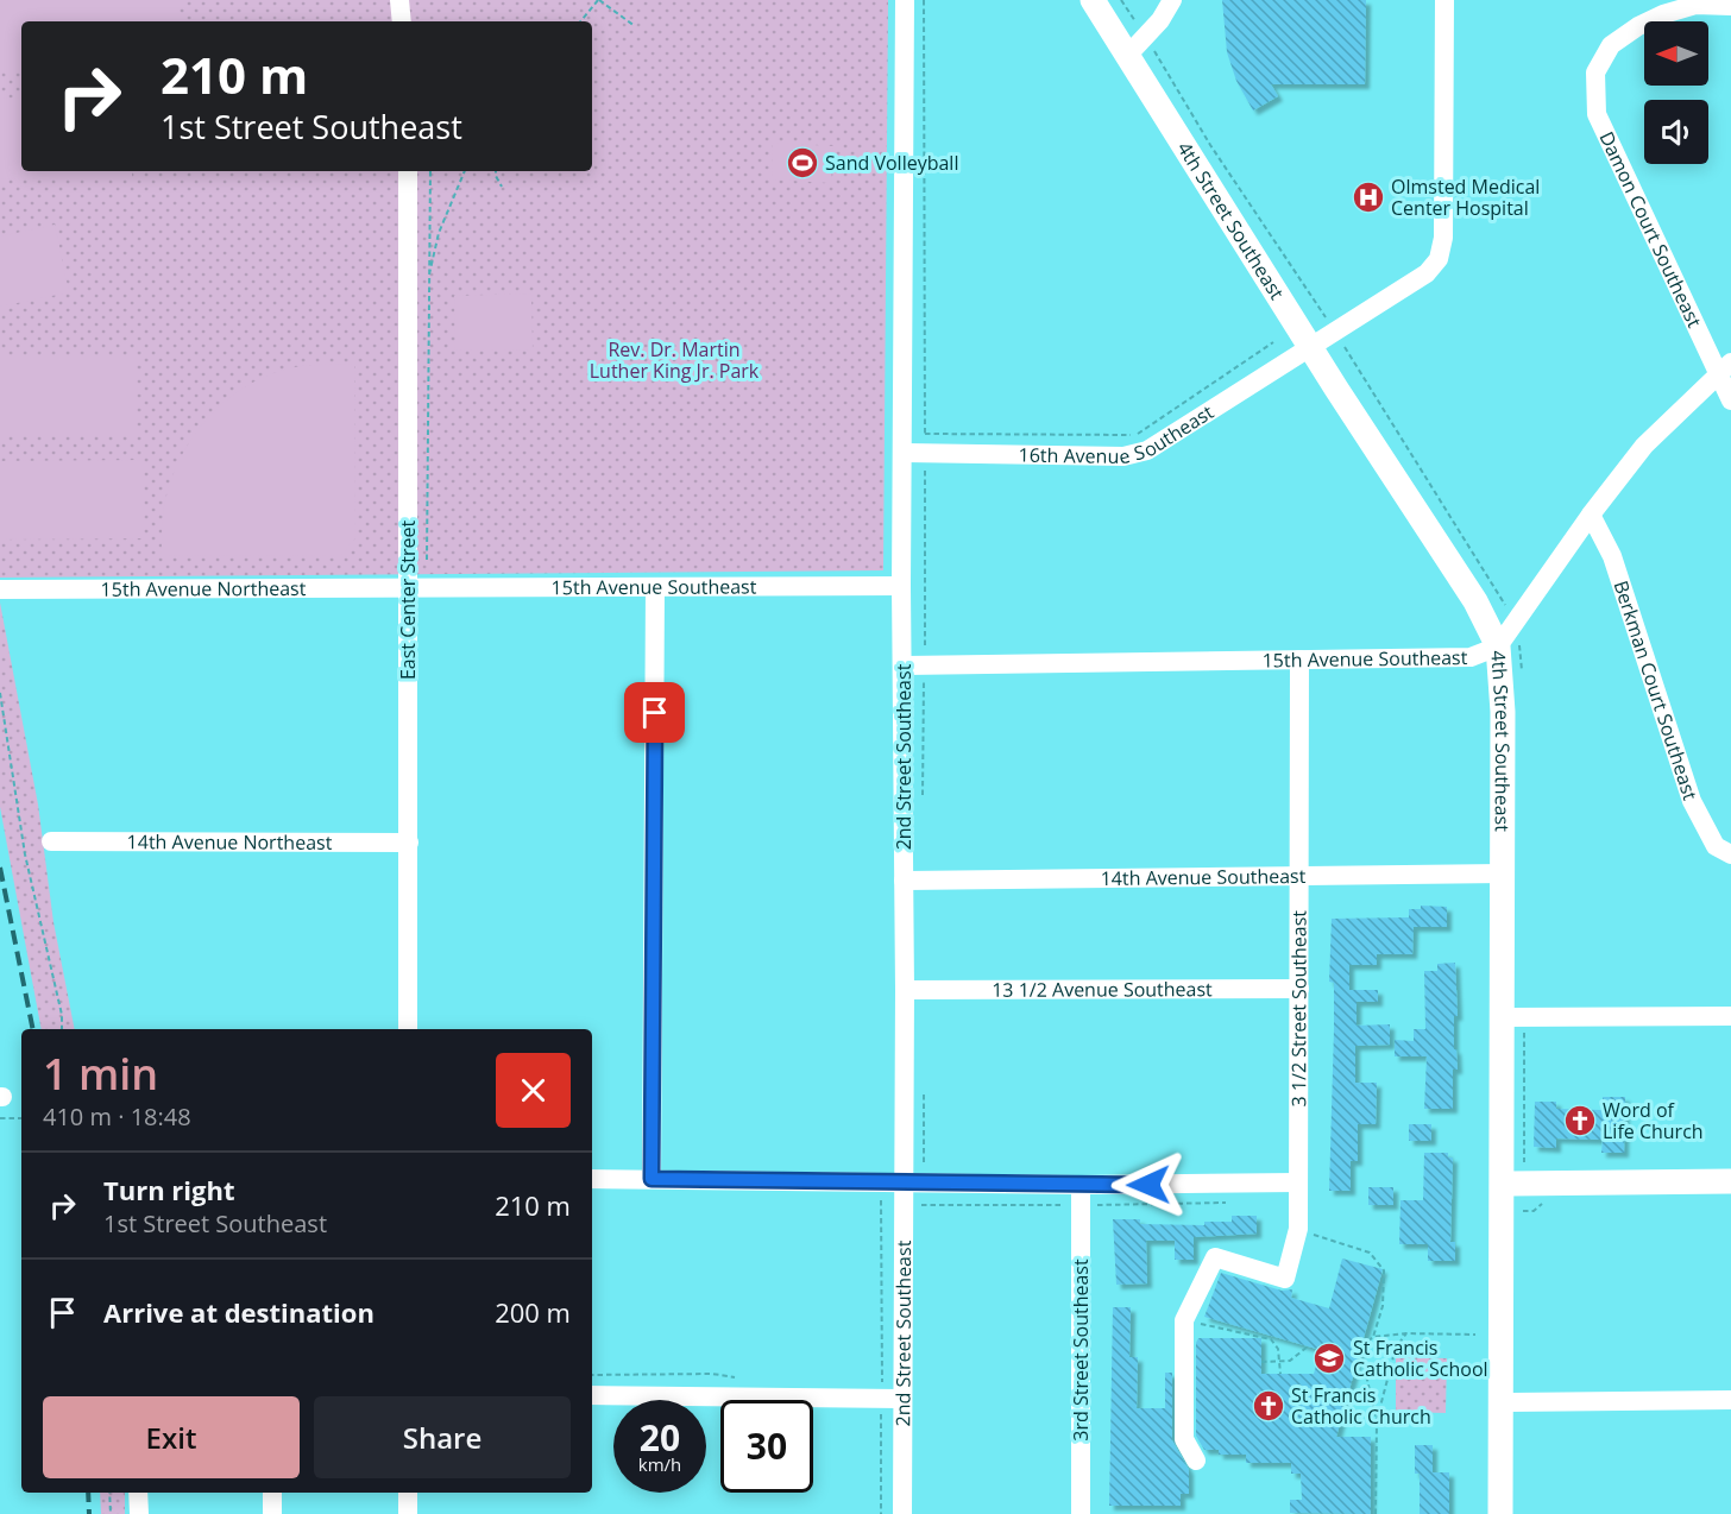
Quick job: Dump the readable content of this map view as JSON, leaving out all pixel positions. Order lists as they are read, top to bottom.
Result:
{
  "streets": {
    "main road": ["4th Street Southeast"],
    "street": [
      "Damon Court Southeast",
      "16th Avenue Southeast",
      "15th Avenue Southeast",
      "15th Avenue Northeast",
      "East Center Street",
      "Berkman Court Southeast",
      "2nd Street Southeast",
      "14th Avenue Northeast",
      "14th Avenue Southeast",
      "13 1/2 Avenue Southeast",
      "3 1/2 Street Southeast",
      "3rd Street Southeast"
    ]
  },
  "crossings": [
    ["4th Street Southeast", "16th Avenue Southeast"],
    ["4th Street Southeast", "15th Avenue Southeast"],
    ["4th Street Southeast", "14th Avenue Southeast"],
    ["16th Avenue Southeast", "2nd Street Southeast"],
    ["15th Avenue Southeast", "15th Avenue Northeast"],
    ["15th Avenue Southeast", "East Center Street"],
    ["15th Avenue Southeast", "2nd Street Southeast"],
    ["15th Avenue Southeast", "3 1/2 Street Southeast"],
    ["15th Avenue Northeast", "East Center Street"],
    ["East Center Street", "14th Avenue Northeast"],
    ["2nd Street Southeast", "14th Avenue Southeast"],
    ["2nd Street Southeast", "13 1/2 Avenue Southeast"],
    ["14th Avenue Southeast", "3 1/2 Street Southeast"],
    ["13 1/2 Avenue Southeast", "3 1/2 Street Southeast"]
  ],
  "parks": ["Rev. Dr. Martin Luther King Jr. Park"],
  "places": {
    "sports": ["Sand Volleyball"],
    "hospital": ["Olmsted Medical Center Hospital"],
    "church": ["Word of Life Church", "St Francis Catholic Church"],
    "school or university": ["St Francis Catholic School"]
  },
  "north": "left",
  "page": {
    "turn": ["210 m", "1st Street Southeast"],
    "heading": ["1 min", "410 m · 18:48"],
    "list": [
      {
        "name": "Turn right",
        "note": "1st Street Southeast",
        "value": "210 m"
      },
      {
        "name": "Arrive at destination",
        "value": "200 m"
      }
    ],
    "buttons": ["Exit", "Share"],
    "speed": "20 km/h",
    "limit": "30"
  }
}
